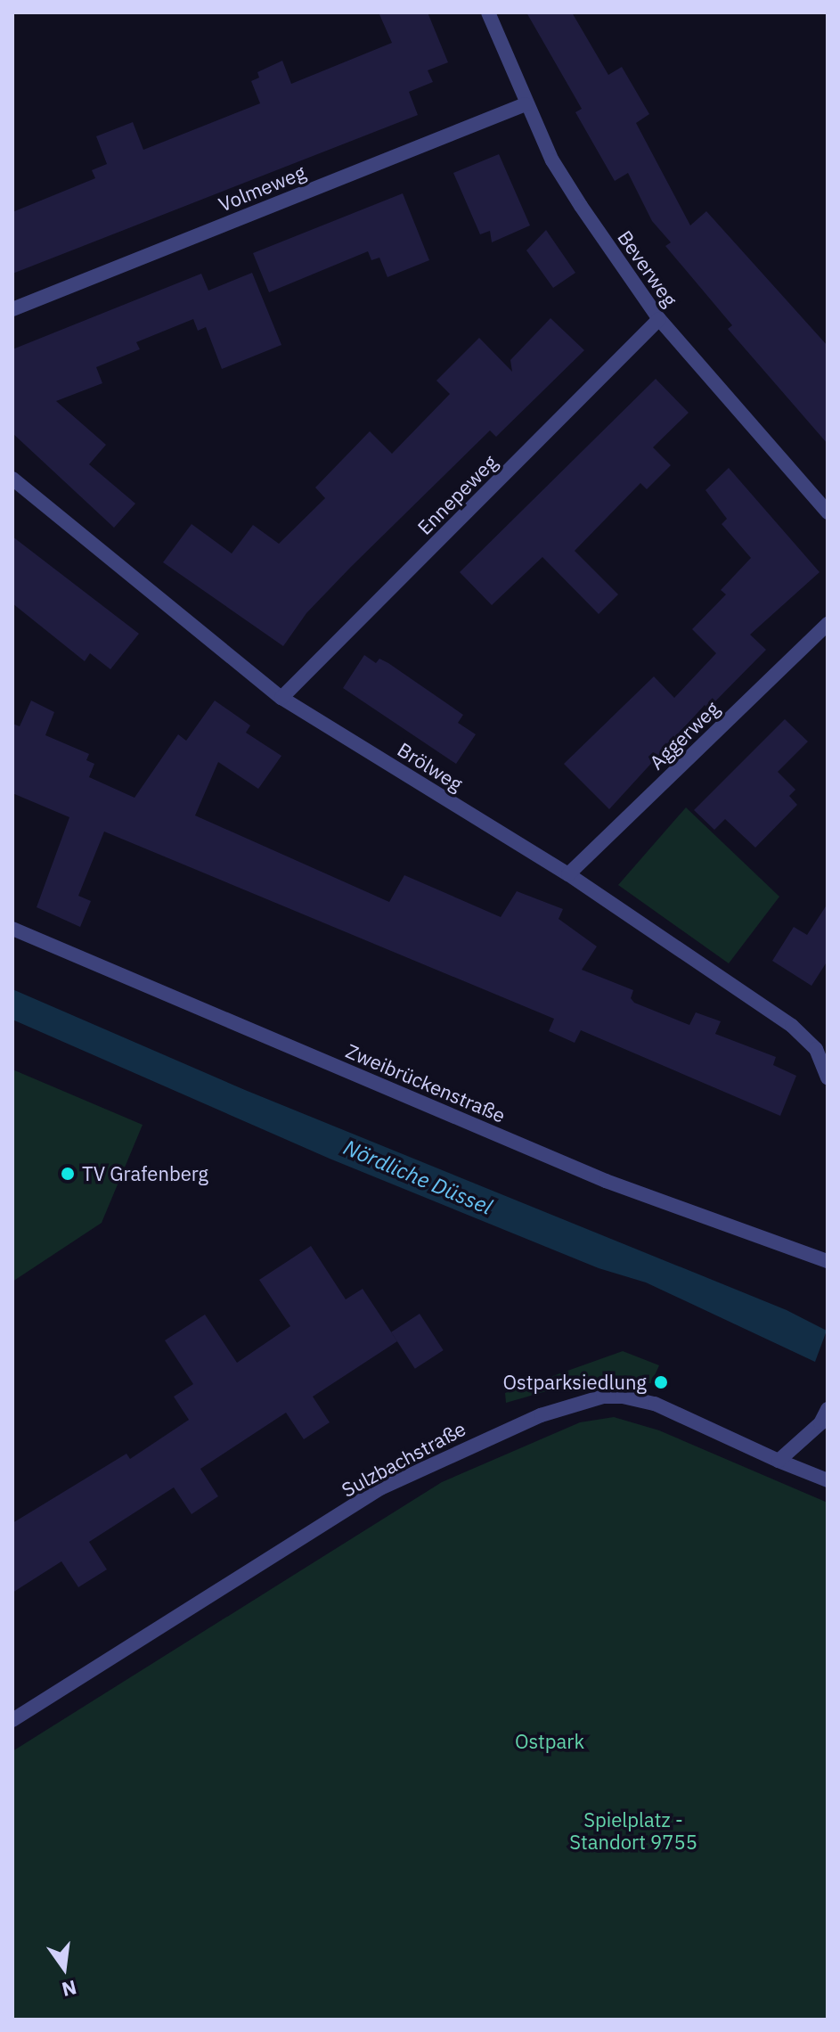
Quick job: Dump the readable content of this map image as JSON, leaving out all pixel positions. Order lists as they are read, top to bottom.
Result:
{
  "streets": {
    "street": [
      "Volmeweg",
      "Beverweg",
      "Ennepeweg",
      "Aggerweg",
      "Brölweg",
      "Zweibrückenstraße",
      "Sulzbachstraße"
    ]
  },
  "crossings": [
    ["Volmeweg", "Beverweg"],
    ["Beverweg", "Ennepeweg"],
    ["Ennepeweg", "Brölweg"],
    ["Aggerweg", "Brölweg"]
  ],
  "water": ["Nördliche Düssel"],
  "parks": ["Ostpark", "Spielplatz - Standort 9755"],
  "places": ["TV Grafenberg", "Ostparksiedlung"],
  "north": "bottom"
}
